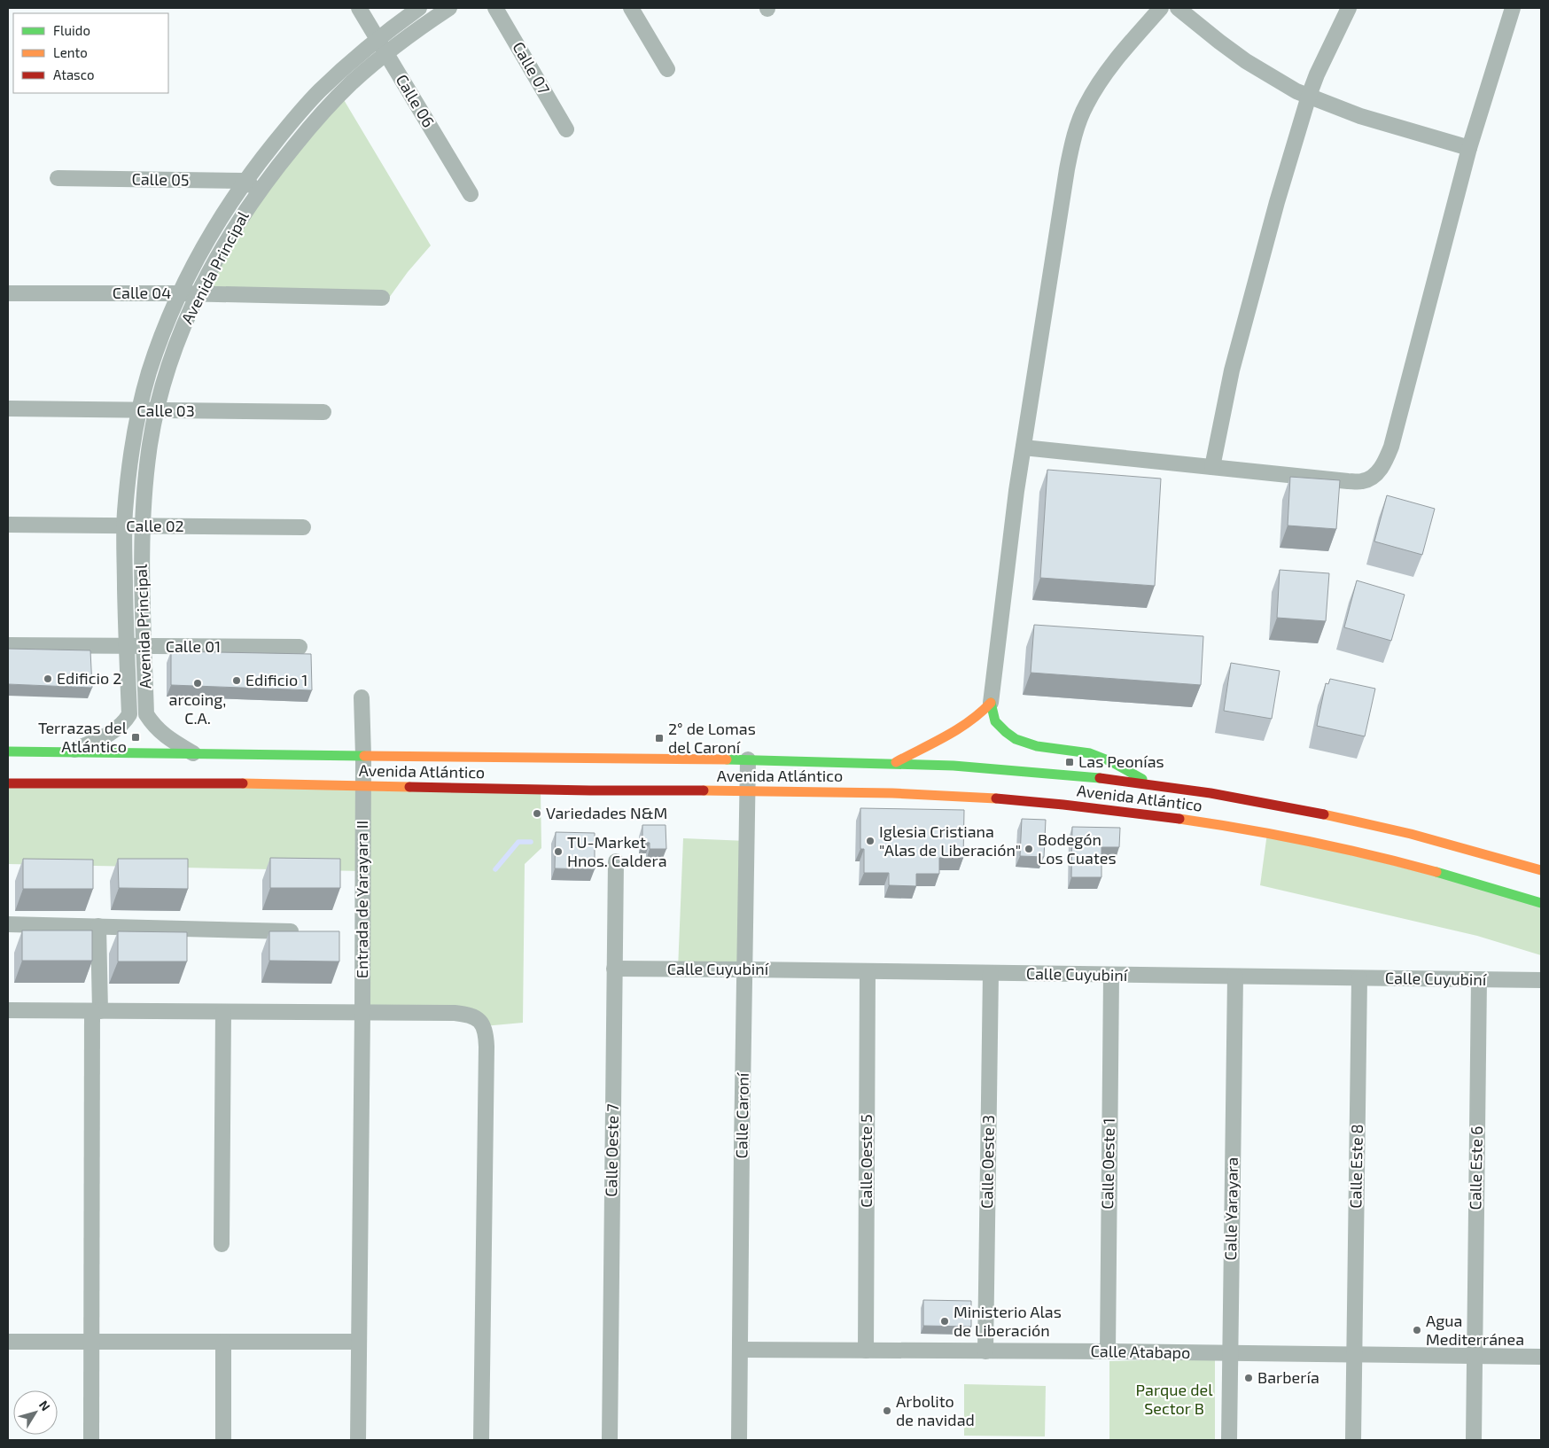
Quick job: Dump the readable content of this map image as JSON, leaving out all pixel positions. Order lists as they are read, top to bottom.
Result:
{
  "streets": {
    "main road": ["Avenida Atlántico"],
    "street": [
      "Calle 07",
      "Calle 06",
      "Calle 05",
      "Avenida Principal",
      "Calle 04",
      "Calle 03",
      "Calle 02",
      "Calle 01",
      "Entrada de Yarayara II",
      "Calle Cuyubiní",
      "Calle Caroní",
      "Calle Oeste 7",
      "Calle Oeste 5",
      "Calle Oeste 3",
      "Calle Oeste 1",
      "Calle Este 8",
      "Calle Este 6",
      "Calle Yarayara",
      "Calle Atabapo"
    ]
  },
  "crossings": [
    ["Calle 06", "Avenida Principal"],
    ["Calle 05", "Avenida Principal"],
    ["Avenida Principal", "Calle 04"],
    ["Avenida Principal", "Calle 03"],
    ["Avenida Principal", "Calle 02"],
    ["Avenida Principal", "Calle 01"],
    ["Avenida Principal", "Avenida Atlántico"],
    ["Avenida Atlántico", "Entrada de Yarayara II"],
    ["Avenida Atlántico", "Calle Caroní"],
    ["Calle Cuyubiní", "Calle Caroní"],
    ["Calle Cuyubiní", "Calle Oeste 7"],
    ["Calle Cuyubiní", "Calle Oeste 5"],
    ["Calle Cuyubiní", "Calle Oeste 3"],
    ["Calle Cuyubiní", "Calle Oeste 1"],
    ["Calle Cuyubiní", "Calle Este 8"],
    ["Calle Cuyubiní", "Calle Este 6"],
    ["Calle Cuyubiní", "Calle Yarayara"],
    ["Calle Caroní", "Calle Atabapo"],
    ["Calle Oeste 5", "Calle Atabapo"],
    ["Calle Oeste 3", "Calle Atabapo"],
    ["Calle Oeste 1", "Calle Atabapo"],
    ["Calle Este 8", "Calle Atabapo"],
    ["Calle Este 6", "Calle Atabapo"],
    ["Calle Yarayara", "Calle Atabapo"]
  ],
  "parks": ["Parque del Sector B"],
  "places": {
    "other": [
      "Edificio 2",
      "Edificio 1",
      "arcoing, C.A.",
      "Variedades N&M",
      "Iglesia Cristiana \"Alas de Liberación\"",
      "Bodegón Los Cuates",
      "TU-Market Hnos. Caldera",
      "Ministerio Alas de Liberación",
      "Agua Mediterránea",
      "Barbería",
      "Arbolito de navidad"
    ],
    "transit": ["Terrazas del Atlántico", "2° de Lomas del Caroní", "Las Peonías"]
  },
  "legend": ["Fluido", "Lento", "Atasco"],
  "north": "top right"
}
